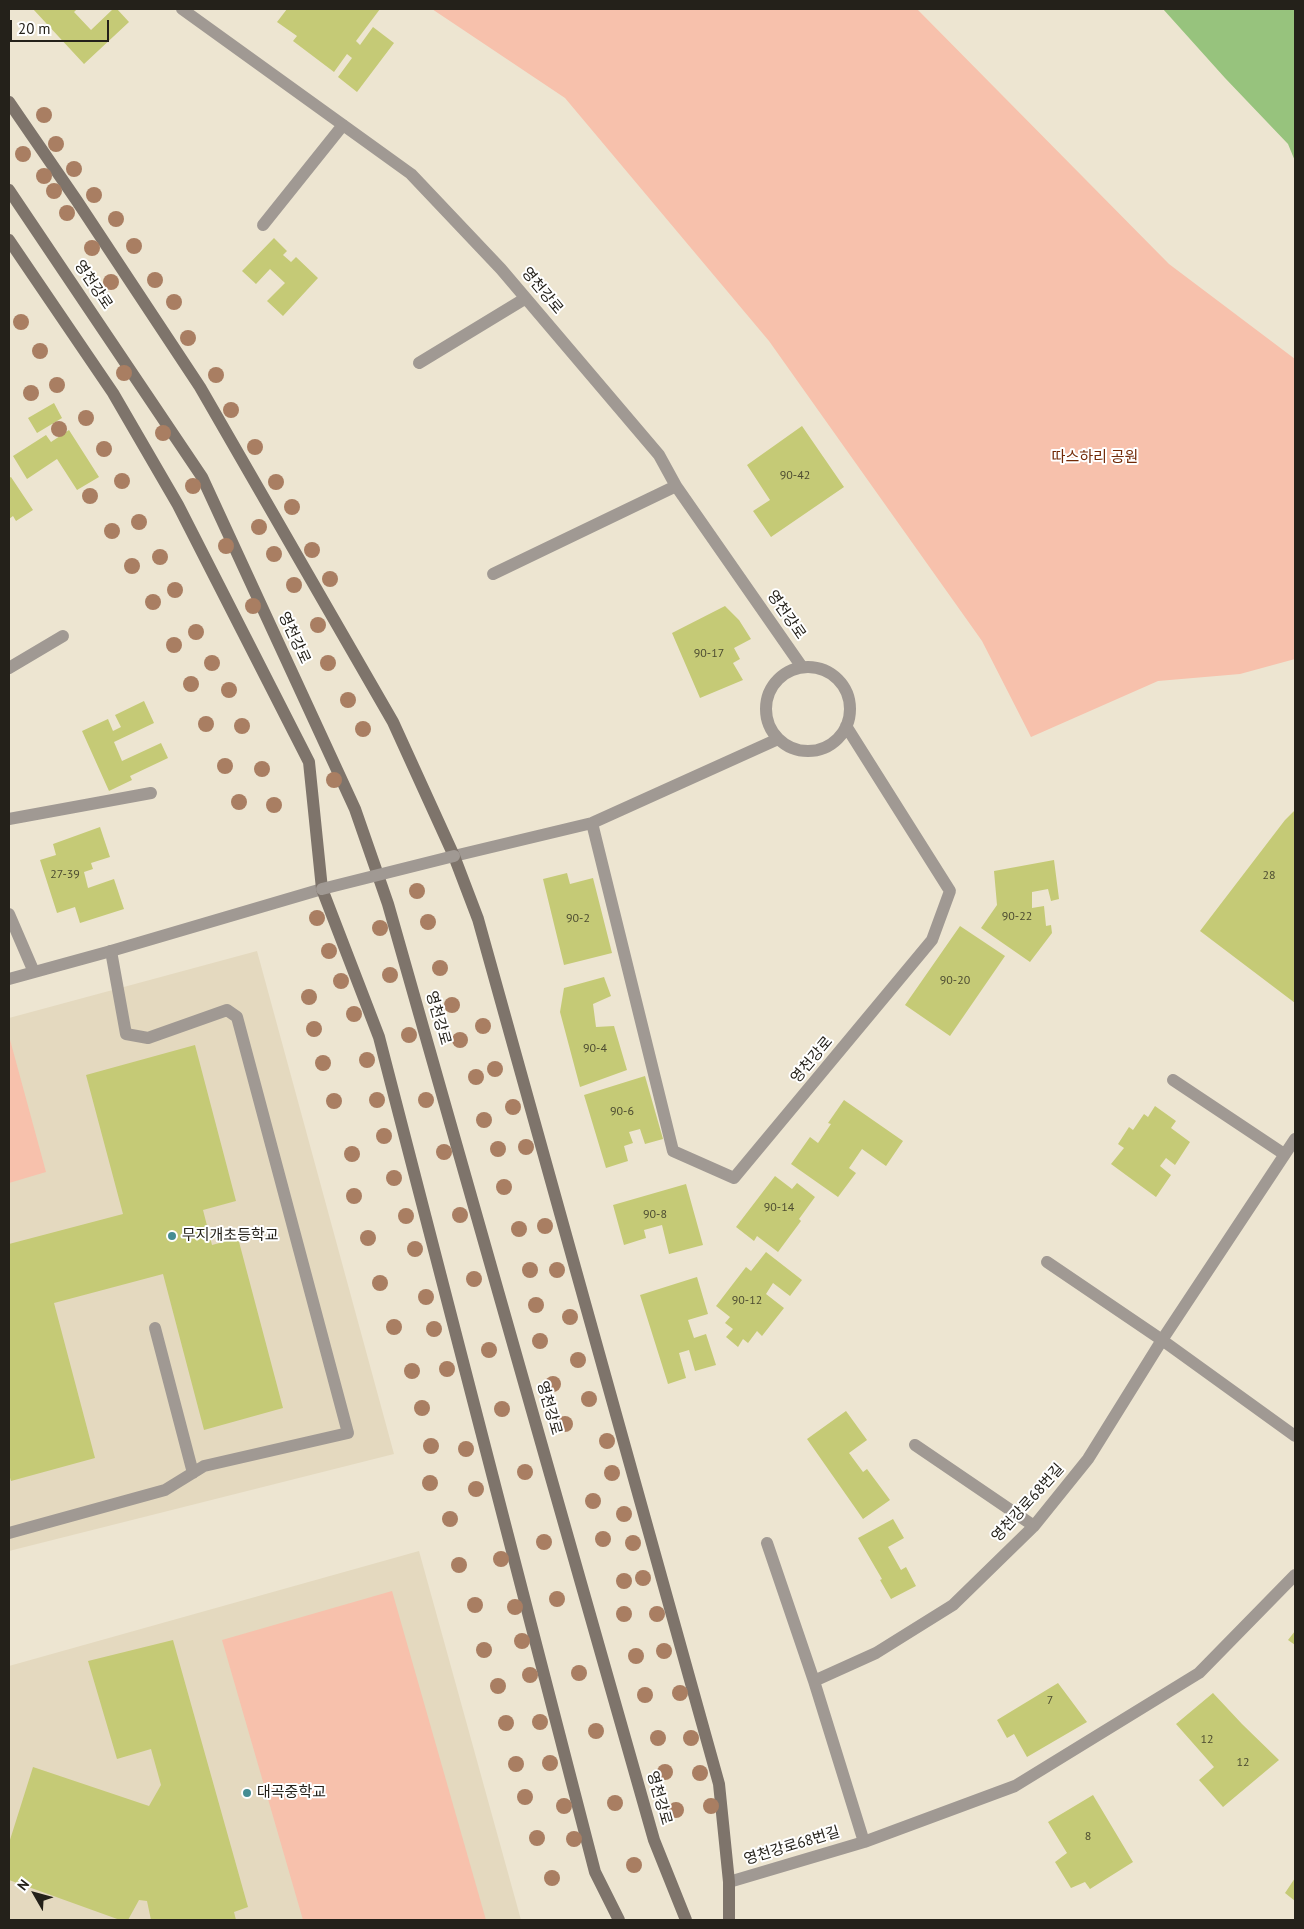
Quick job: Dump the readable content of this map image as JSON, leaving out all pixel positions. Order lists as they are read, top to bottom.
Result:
{
  "streets": {
    "street": ["영천강로", "영천강로68번길"]
  },
  "parks": ["따스하리 공원"],
  "places": ["무지개초등학교", "대곡중학교"],
  "house_numbers": [
    "90-42",
    "90-17",
    "27-39",
    "28",
    "90-22",
    "90-2",
    "90-20",
    "90-4",
    "90-6",
    "90-14",
    "90-8",
    "90-12",
    "7",
    "12",
    "12",
    "8"
  ],
  "scale_bar": "20 m",
  "north": "top left"
}
